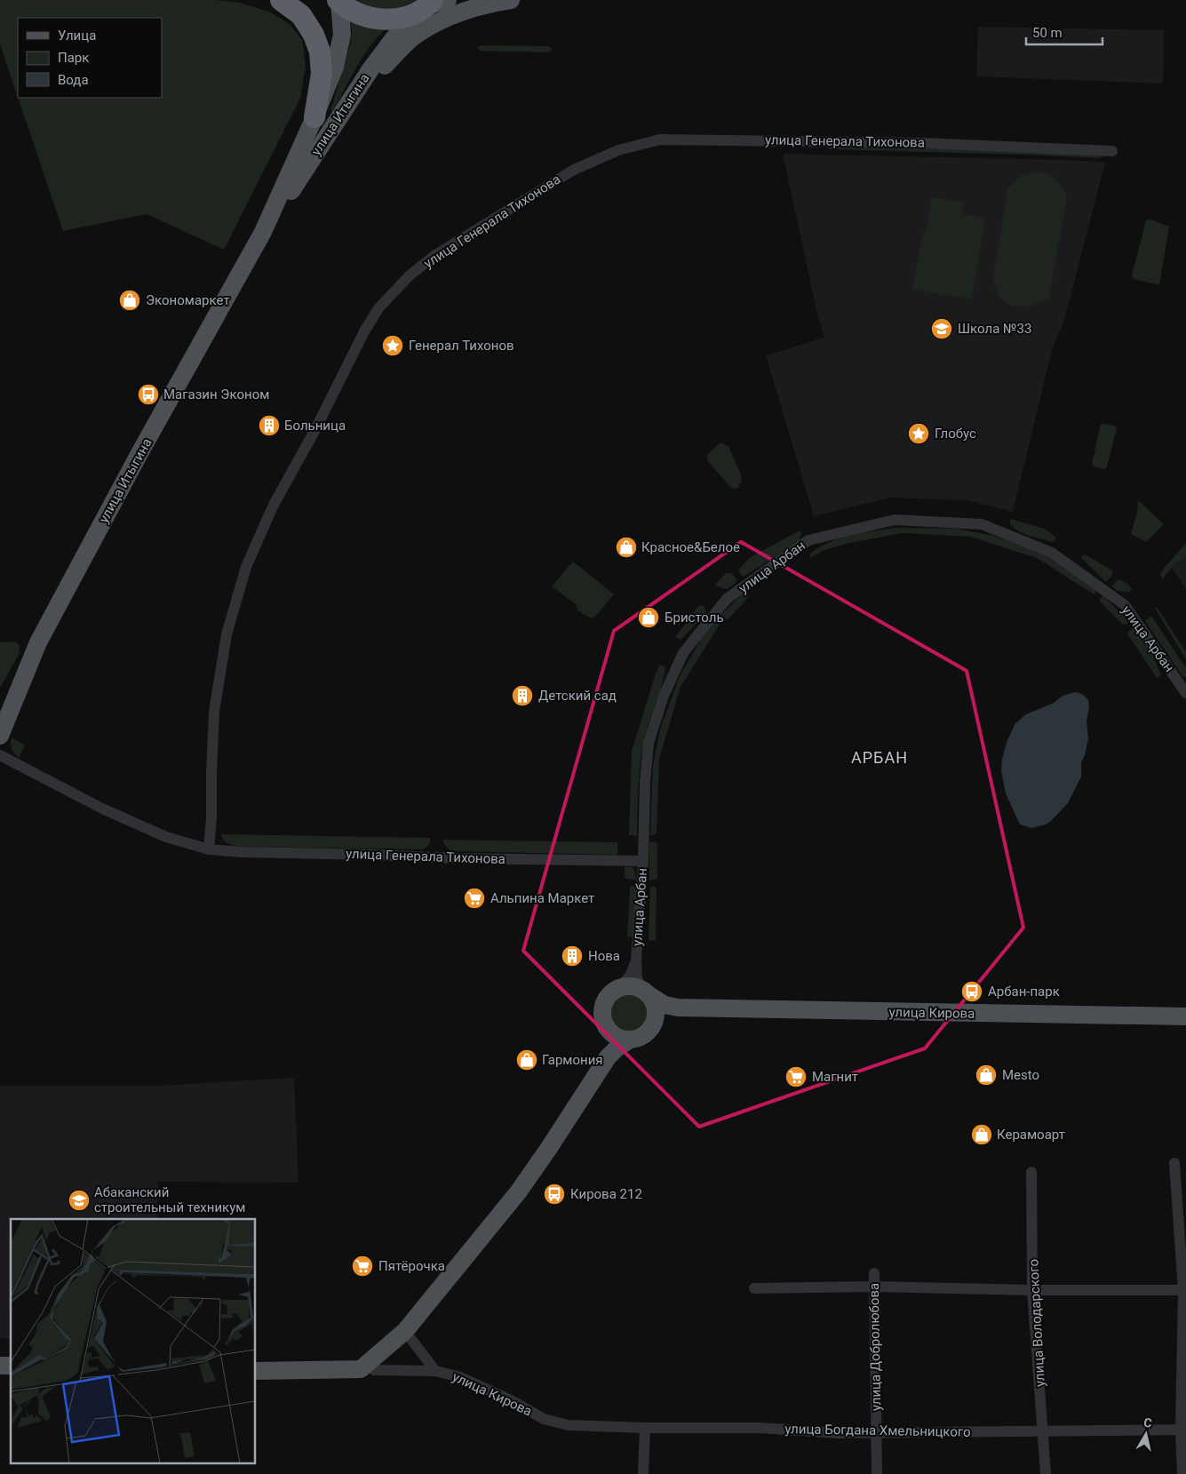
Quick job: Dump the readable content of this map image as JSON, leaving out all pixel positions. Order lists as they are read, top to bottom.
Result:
{
  "streets": {
    "main road": ["улица Итыгина", "улица Кирова"],
    "street": [
      "улица Генерала Тихонова",
      "улица Арбан",
      "улица Володарского",
      "улица Добролюбова",
      "улица Богдана Хмельницкого"
    ]
  },
  "crossings": [
    ["улица Генерала Тихонова", "улица Арбан"],
    ["улица Кирова", "улица Богдана Хмельницкого"],
    ["улица Володарского", "улица Богдана Хмельницкого"],
    ["улица Добролюбова", "улица Богдана Хмельницкого"]
  ],
  "districts": ["АРБАН"],
  "places": {
    "shop": [
      "Экономаркет",
      "Красное&Белое",
      "Бристоль",
      "Гармония",
      "Mesto",
      "Керамоарт"
    ],
    "school or university": ["Школа №33", "Абаканский строительный техникум"],
    "place": ["Генерал Тихонов", "Глобус"],
    "bus stop": ["Магазин Эконом", "Арбан-парк", "Кирова 212"],
    "building": ["Больница", "Детский сад", "Нова"],
    "supermarket": ["Альпина Маркет", "Магнит", "Пятёрочка"]
  },
  "legend": ["Улица", "Парк", "Вода"],
  "scale_bar": "50 m",
  "north": "top"
}
